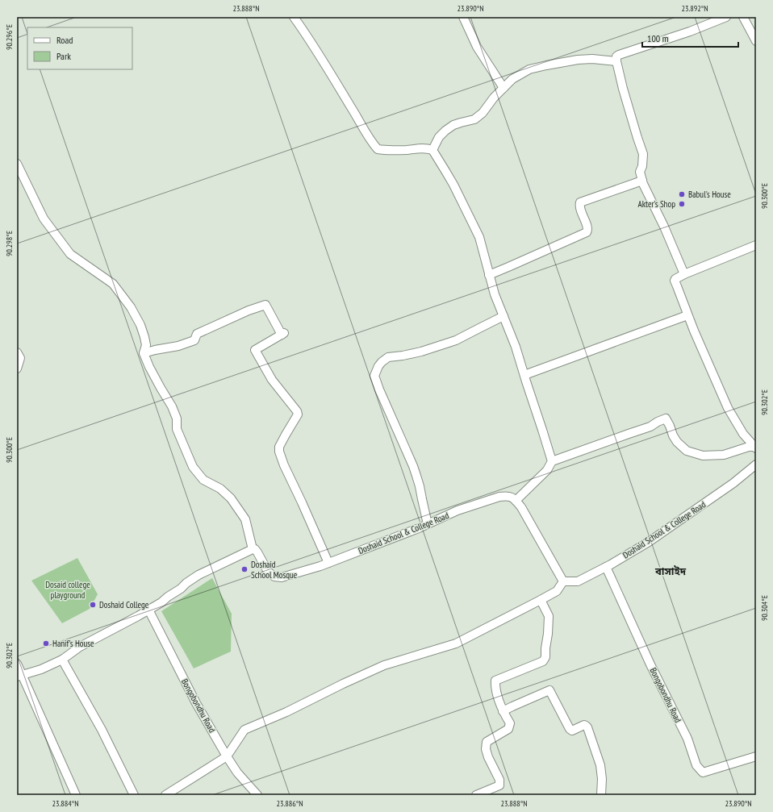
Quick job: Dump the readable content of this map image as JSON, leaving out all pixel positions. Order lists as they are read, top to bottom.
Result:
{
  "streets": {
    "street": ["Doshaid School & College Road", "Bongobondhu Road"]
  },
  "crossings": [
    ["Doshaid School & College Road", "Bongobondhu Road"]
  ],
  "districts": ["বাসাইদ"],
  "parks": ["Dosaid college playground"],
  "places": [
    "Babul's House",
    "Akter's Shop",
    "Doshaid School Mosque",
    "Doshaid College",
    "Hanif's House"
  ],
  "legend": ["Road", "Park"],
  "scale_bar": "100 m",
  "coordinates": [
    "23.888°N",
    "23.890°N",
    "23.892°N",
    "90.296°E",
    "90.300°E",
    "90.298°E",
    "90.302°E",
    "90.304°E",
    "23.884°N",
    "23.886°N"
  ]
}
